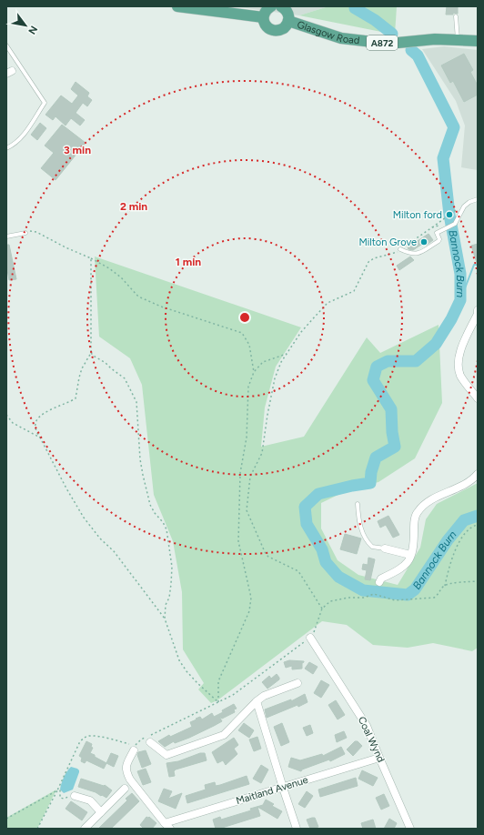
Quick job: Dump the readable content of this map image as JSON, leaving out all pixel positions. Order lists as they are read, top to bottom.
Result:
{
  "streets": {
    "main road": ["Glasgow Road", "A872"],
    "street": ["Coal Wynd", "Maitland Avenue"]
  },
  "crossings": [
    ["Coal Wynd", "Maitland Avenue"]
  ],
  "water": ["Bannock Burn"],
  "places": ["Milton ford", "Milton Grove"],
  "north": "bottom right",
  "rings": ["3 min", "2 min", "1 min"]
}
